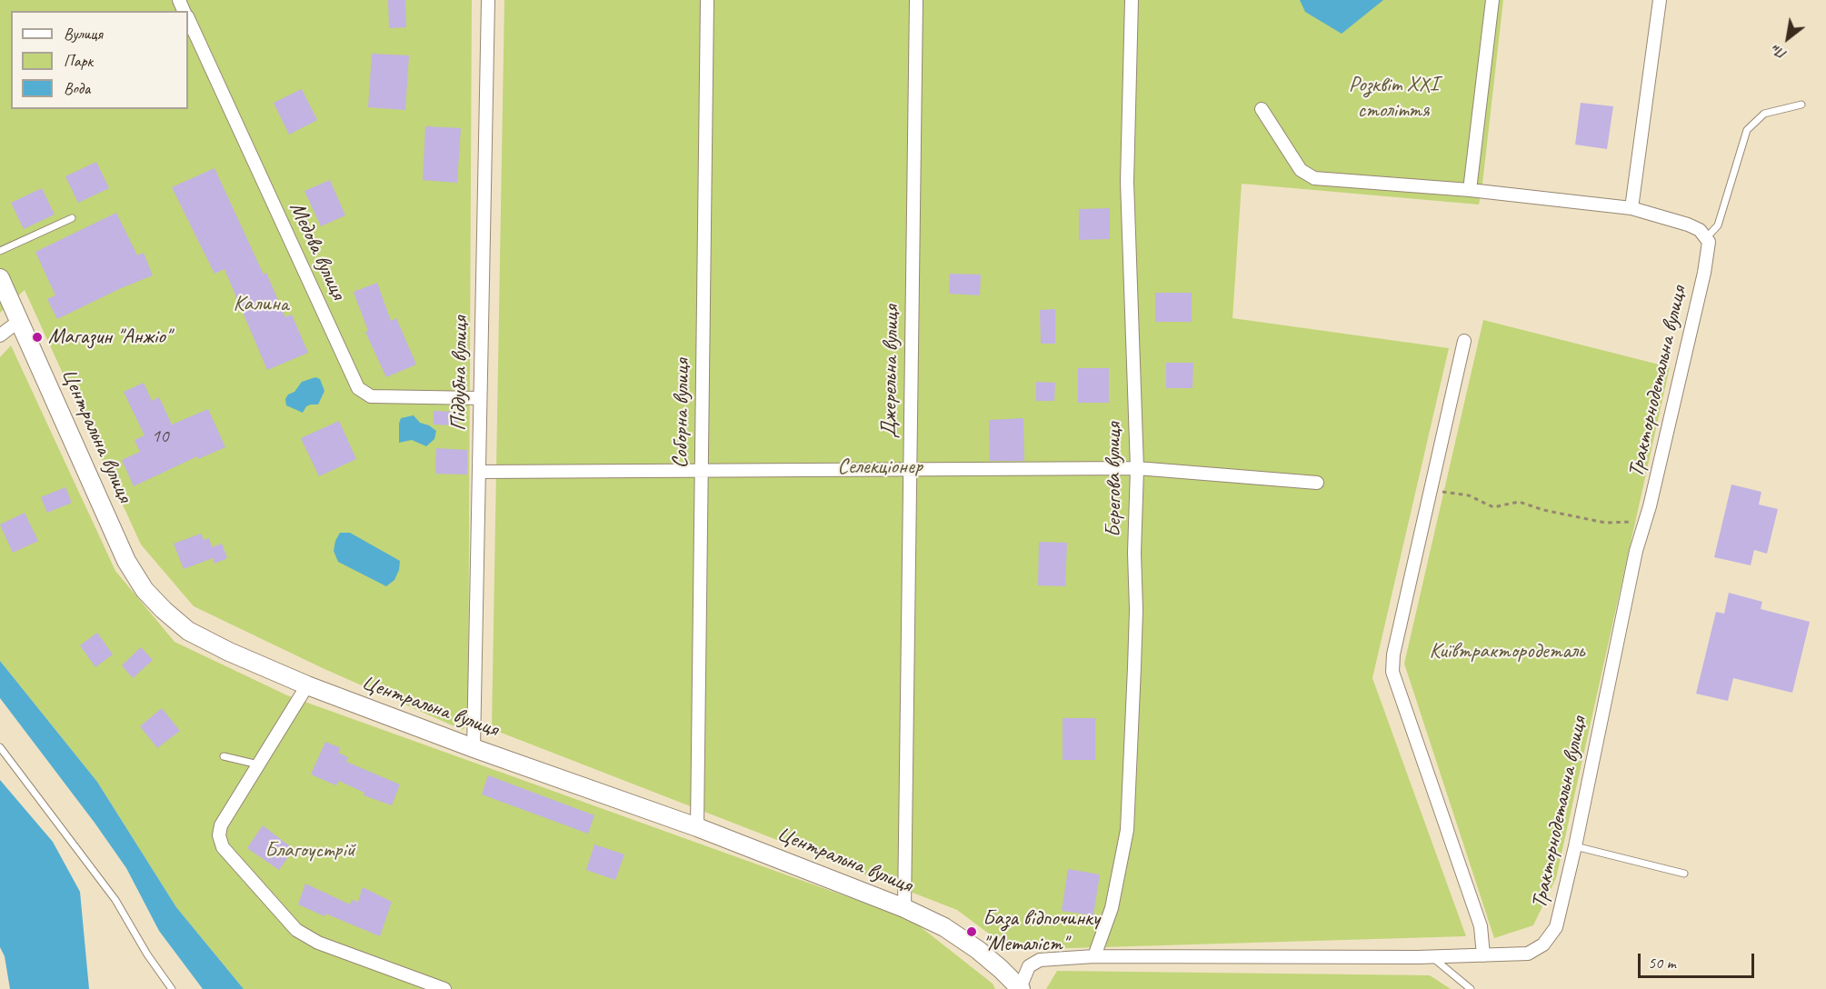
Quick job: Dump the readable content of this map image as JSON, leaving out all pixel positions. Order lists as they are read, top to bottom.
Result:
{
  "streets": {
    "street": [
      "Медова вулиця",
      "Джерельна вулиця",
      "Піддубна вулиця",
      "Тракторнодетальна вулиця",
      "Соборна вулиця",
      "Центральна вулиця",
      "Берегова вулиця"
    ]
  },
  "crossings": [
    ["Медова вулиця", "Піддубна вулиця"],
    ["Джерельна вулиця", "Центральна вулиця"],
    ["Піддубна вулиця", "Центральна вулиця"],
    ["Тракторнодетальна вулиця", "Центральна вулиця"],
    ["Тракторнодетальна вулиця", "Берегова вулиця"],
    ["Соборна вулиця", "Центральна вулиця"]
  ],
  "parks": [
    "Розквіт XXI століття",
    "Калина",
    "Селекціонер",
    "Київтрактородеталь",
    "Благоустрій"
  ],
  "places": ["Магазин \"Анжіо\"", "База відпочинку \"Металіст\""],
  "house_numbers": ["10"],
  "legend": ["Вулиця", "Парк", "Вода"],
  "scale_bar": "50 m",
  "north": "bottom left"
}
